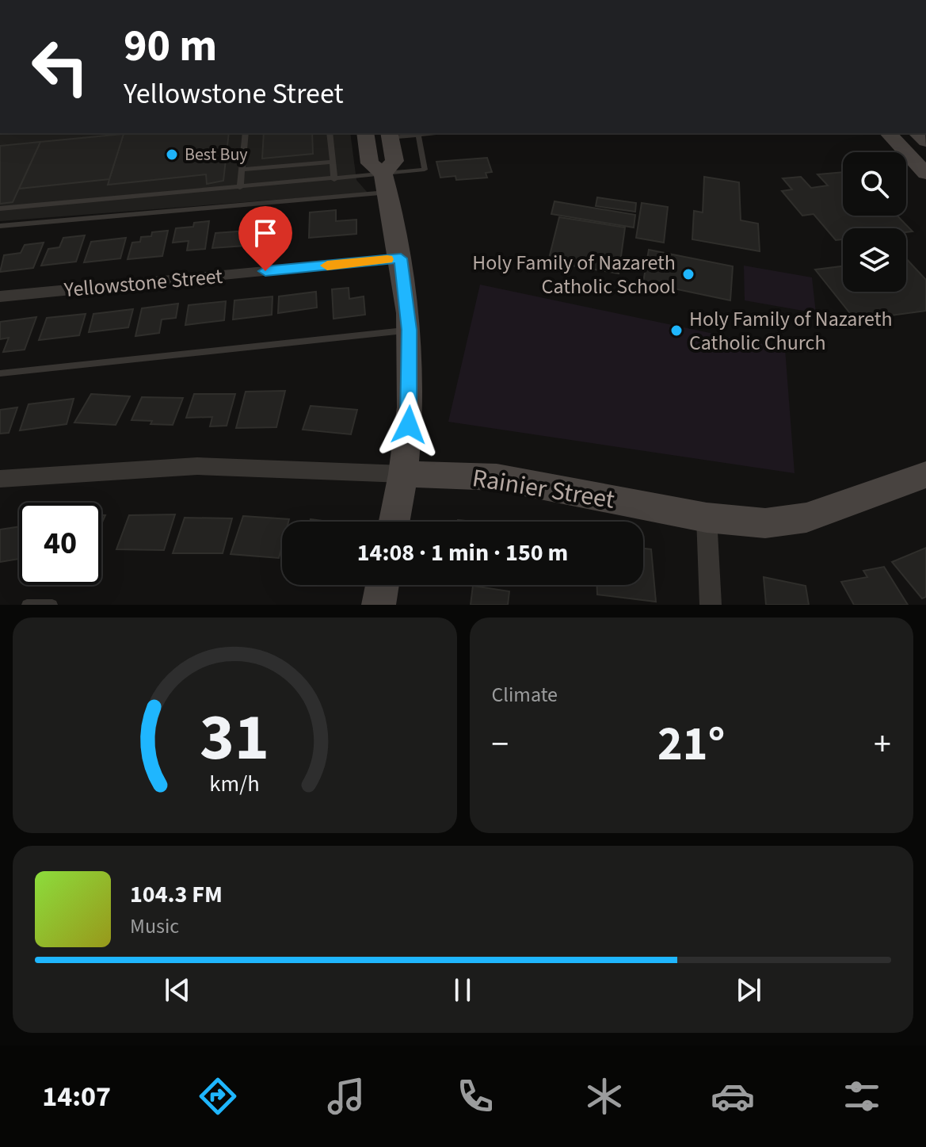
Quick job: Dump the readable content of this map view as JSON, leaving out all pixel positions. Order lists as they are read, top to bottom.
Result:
{
  "streets": {
    "street": ["Yellowstone Street", "Rainier Street"]
  },
  "places": ["Best Buy", "Holy Family of Nazareth Catholic School", "Holy Family of Nazareth Catholic Church"],
  "page": {
    "turn": ["90 m", "Yellowstone Street"],
    "limit": "40",
    "trip": "14:08 · 1 min · 150 m",
    "tile": "Climate",
    "heat": ["−", "21°", "+"],
    "song": ["104.3 FM", "Music"],
    "tabs": "14:07",
    "gauge": ["31", "km/h"]
  }
}
